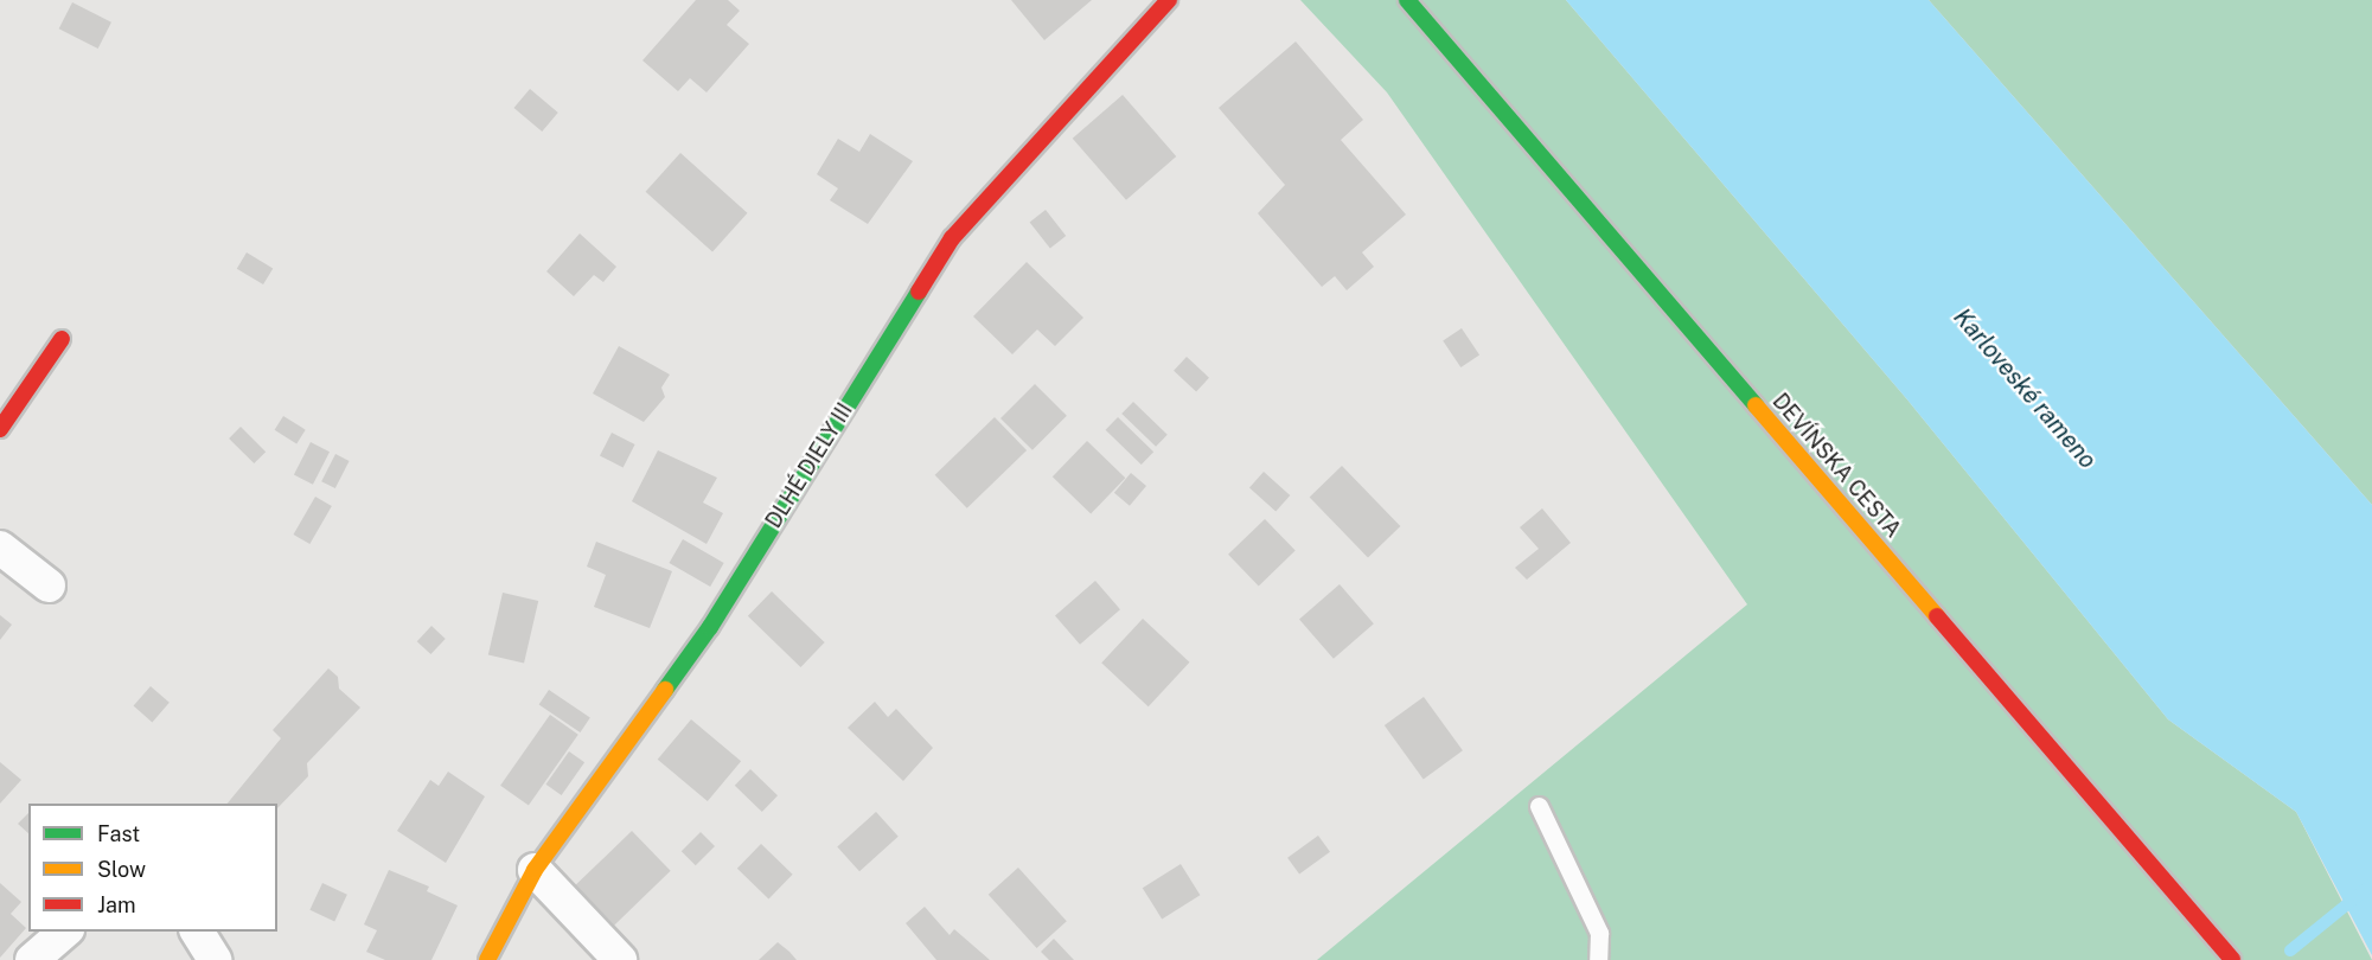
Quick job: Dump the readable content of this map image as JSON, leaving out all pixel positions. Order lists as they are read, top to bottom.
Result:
{
  "streets": {
    "street": ["DLHÉ DIELY III", "DEVÍNSKA CESTA"]
  },
  "water": ["Karloveské rameno"],
  "legend": ["Fast", "Slow", "Jam"]
}
